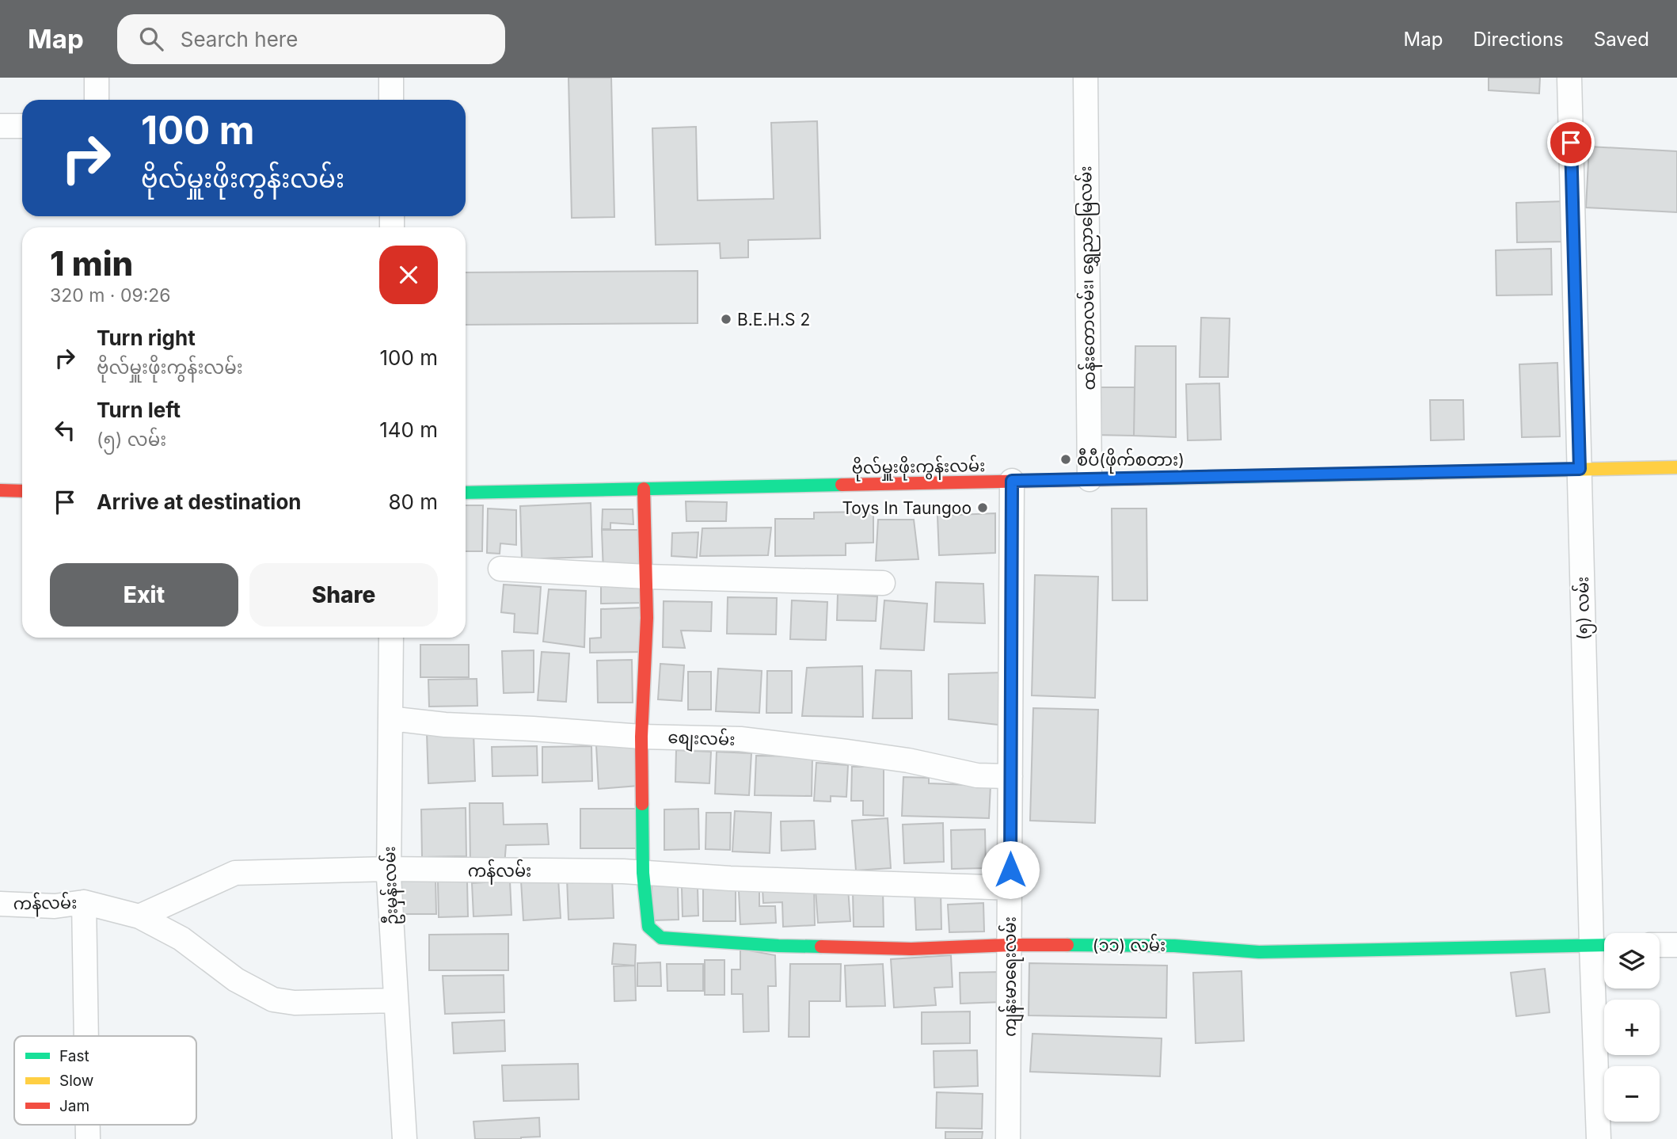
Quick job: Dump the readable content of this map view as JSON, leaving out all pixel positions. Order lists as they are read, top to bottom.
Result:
{
  "streets": {
    "street": [
      "ထန်းတောလမ်း၊ ရွှေညာမြေလမ်း",
      "ဗိုလ်မှူးဖိုးကွန်းလမ်း",
      "(၅) လမ်း",
      "စျေးလမ်း",
      "ကန်လမ်း",
      "ဦးမှန်းလမ်း",
      "(၁၁) လမ်း",
      "ကျန်းမာရေးလမ်း"
    ]
  },
  "crossings": [
    ["ထန်းတောလမ်း၊ ရွှေညာမြေလမ်း", "ဗိုလ်မှူးဖိုးကွန်းလမ်း"],
    ["ဗိုလ်မှူးဖိုးကွန်းလမ်း", "(၅) လမ်း"],
    ["ဗိုလ်မှူးဖိုးကွန်းလမ်း", "ကျန်းမာရေးလမ်း"],
    ["(၅) လမ်း", "(၁၁) လမ်း"],
    ["စျေးလမ်း", "ဦးမှန်းလမ်း"],
    ["စျေးလမ်း", "ကျန်းမာရေးလမ်း"],
    ["ကန်လမ်း", "ဦးမှန်းလမ်း"],
    ["ကန်လမ်း", "(၁၁) လမ်း"],
    ["ကန်လမ်း", "ကျန်းမာရေးလမ်း"],
    ["(၁၁) လမ်း", "ကျန်းမာရေးလမ်း"]
  ],
  "places": ["B.E.H.S 2", "စီပီ(ဖိုက်စတား)", "Toys In Taungoo"],
  "legend": ["Fast", "Slow", "Jam"],
  "page": {
    "header": "Map",
    "search": "Search here",
    "nav": ["Map", "Directions", "Saved"],
    "turn": ["100 m", "ဗိုလ်မှူးဖိုးကွန်းလမ်း"],
    "heading": ["1 min", "320 m · 09:26"],
    "list": [
      {
        "name": "Turn right",
        "note": "ဗိုလ်မှူးဖိုးကွန်းလမ်း",
        "value": "100 m"
      },
      {
        "name": "Turn left",
        "note": "(၅) လမ်း",
        "value": "140 m"
      },
      {
        "name": "Arrive at destination",
        "value": "80 m"
      }
    ],
    "buttons": ["Exit", "Share"],
    "map_buttons": ["+", "−"]
  }
}
